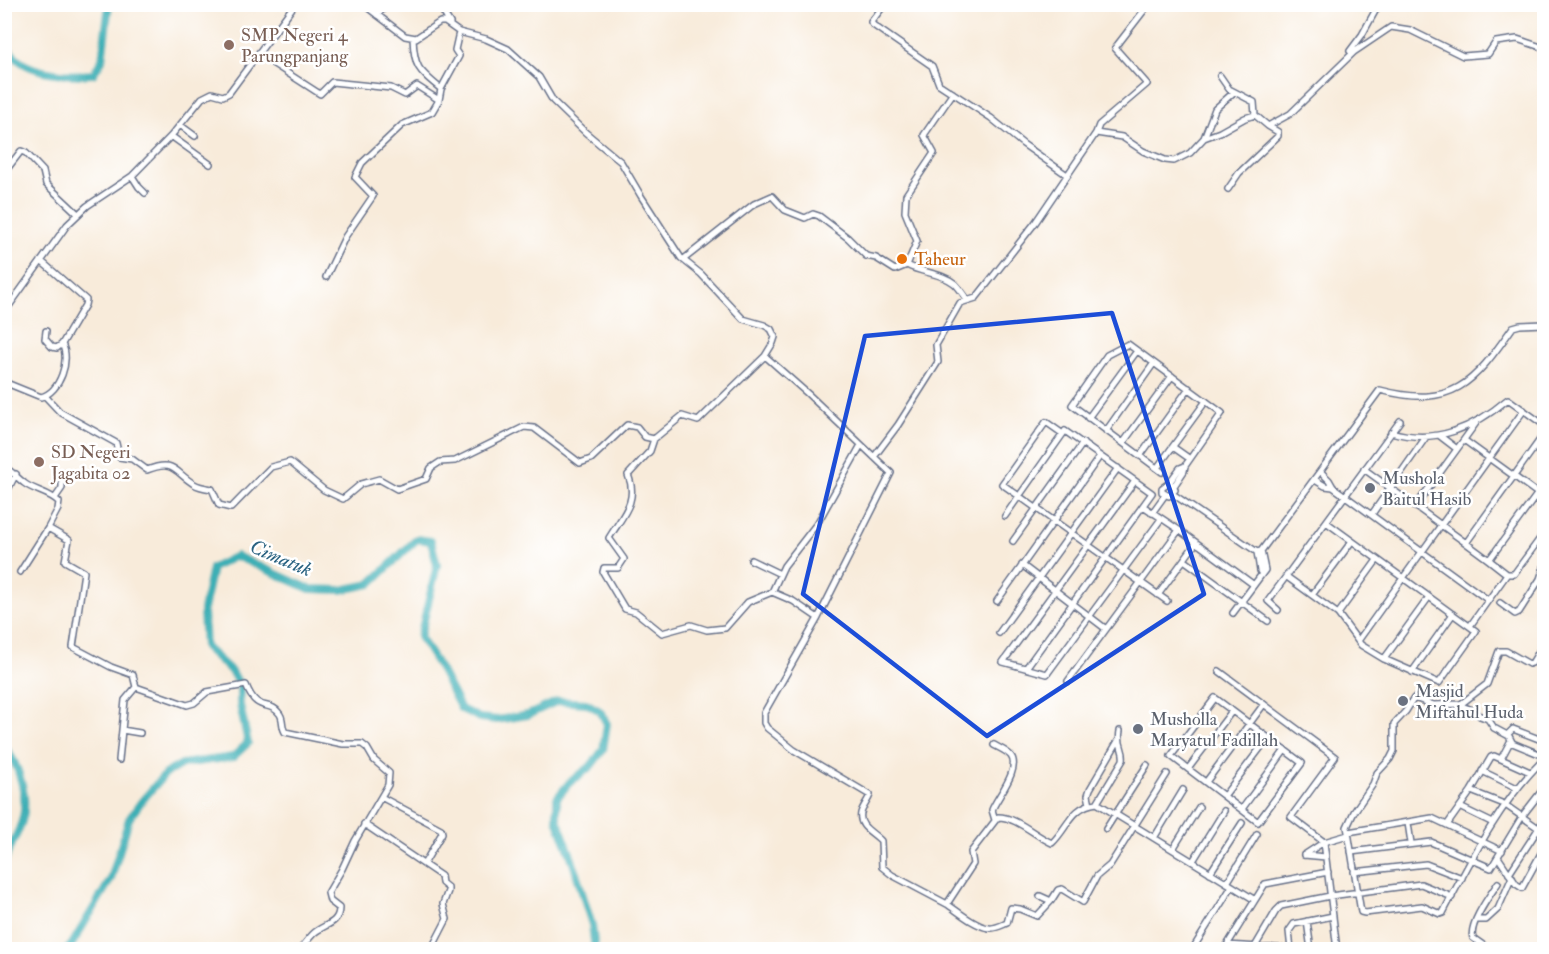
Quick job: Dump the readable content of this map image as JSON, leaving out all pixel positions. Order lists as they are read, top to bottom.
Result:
{
  "water": ["Cimatuk"],
  "places": [
    "SMP Negeri 4 Parungpanjang",
    "Taheur",
    "SD Negeri Jagabita 02",
    "Mushola Baitul Hasib",
    "Masjid Miftahul Huda",
    "Musholla Maryatul Fadillah"
  ]
}
